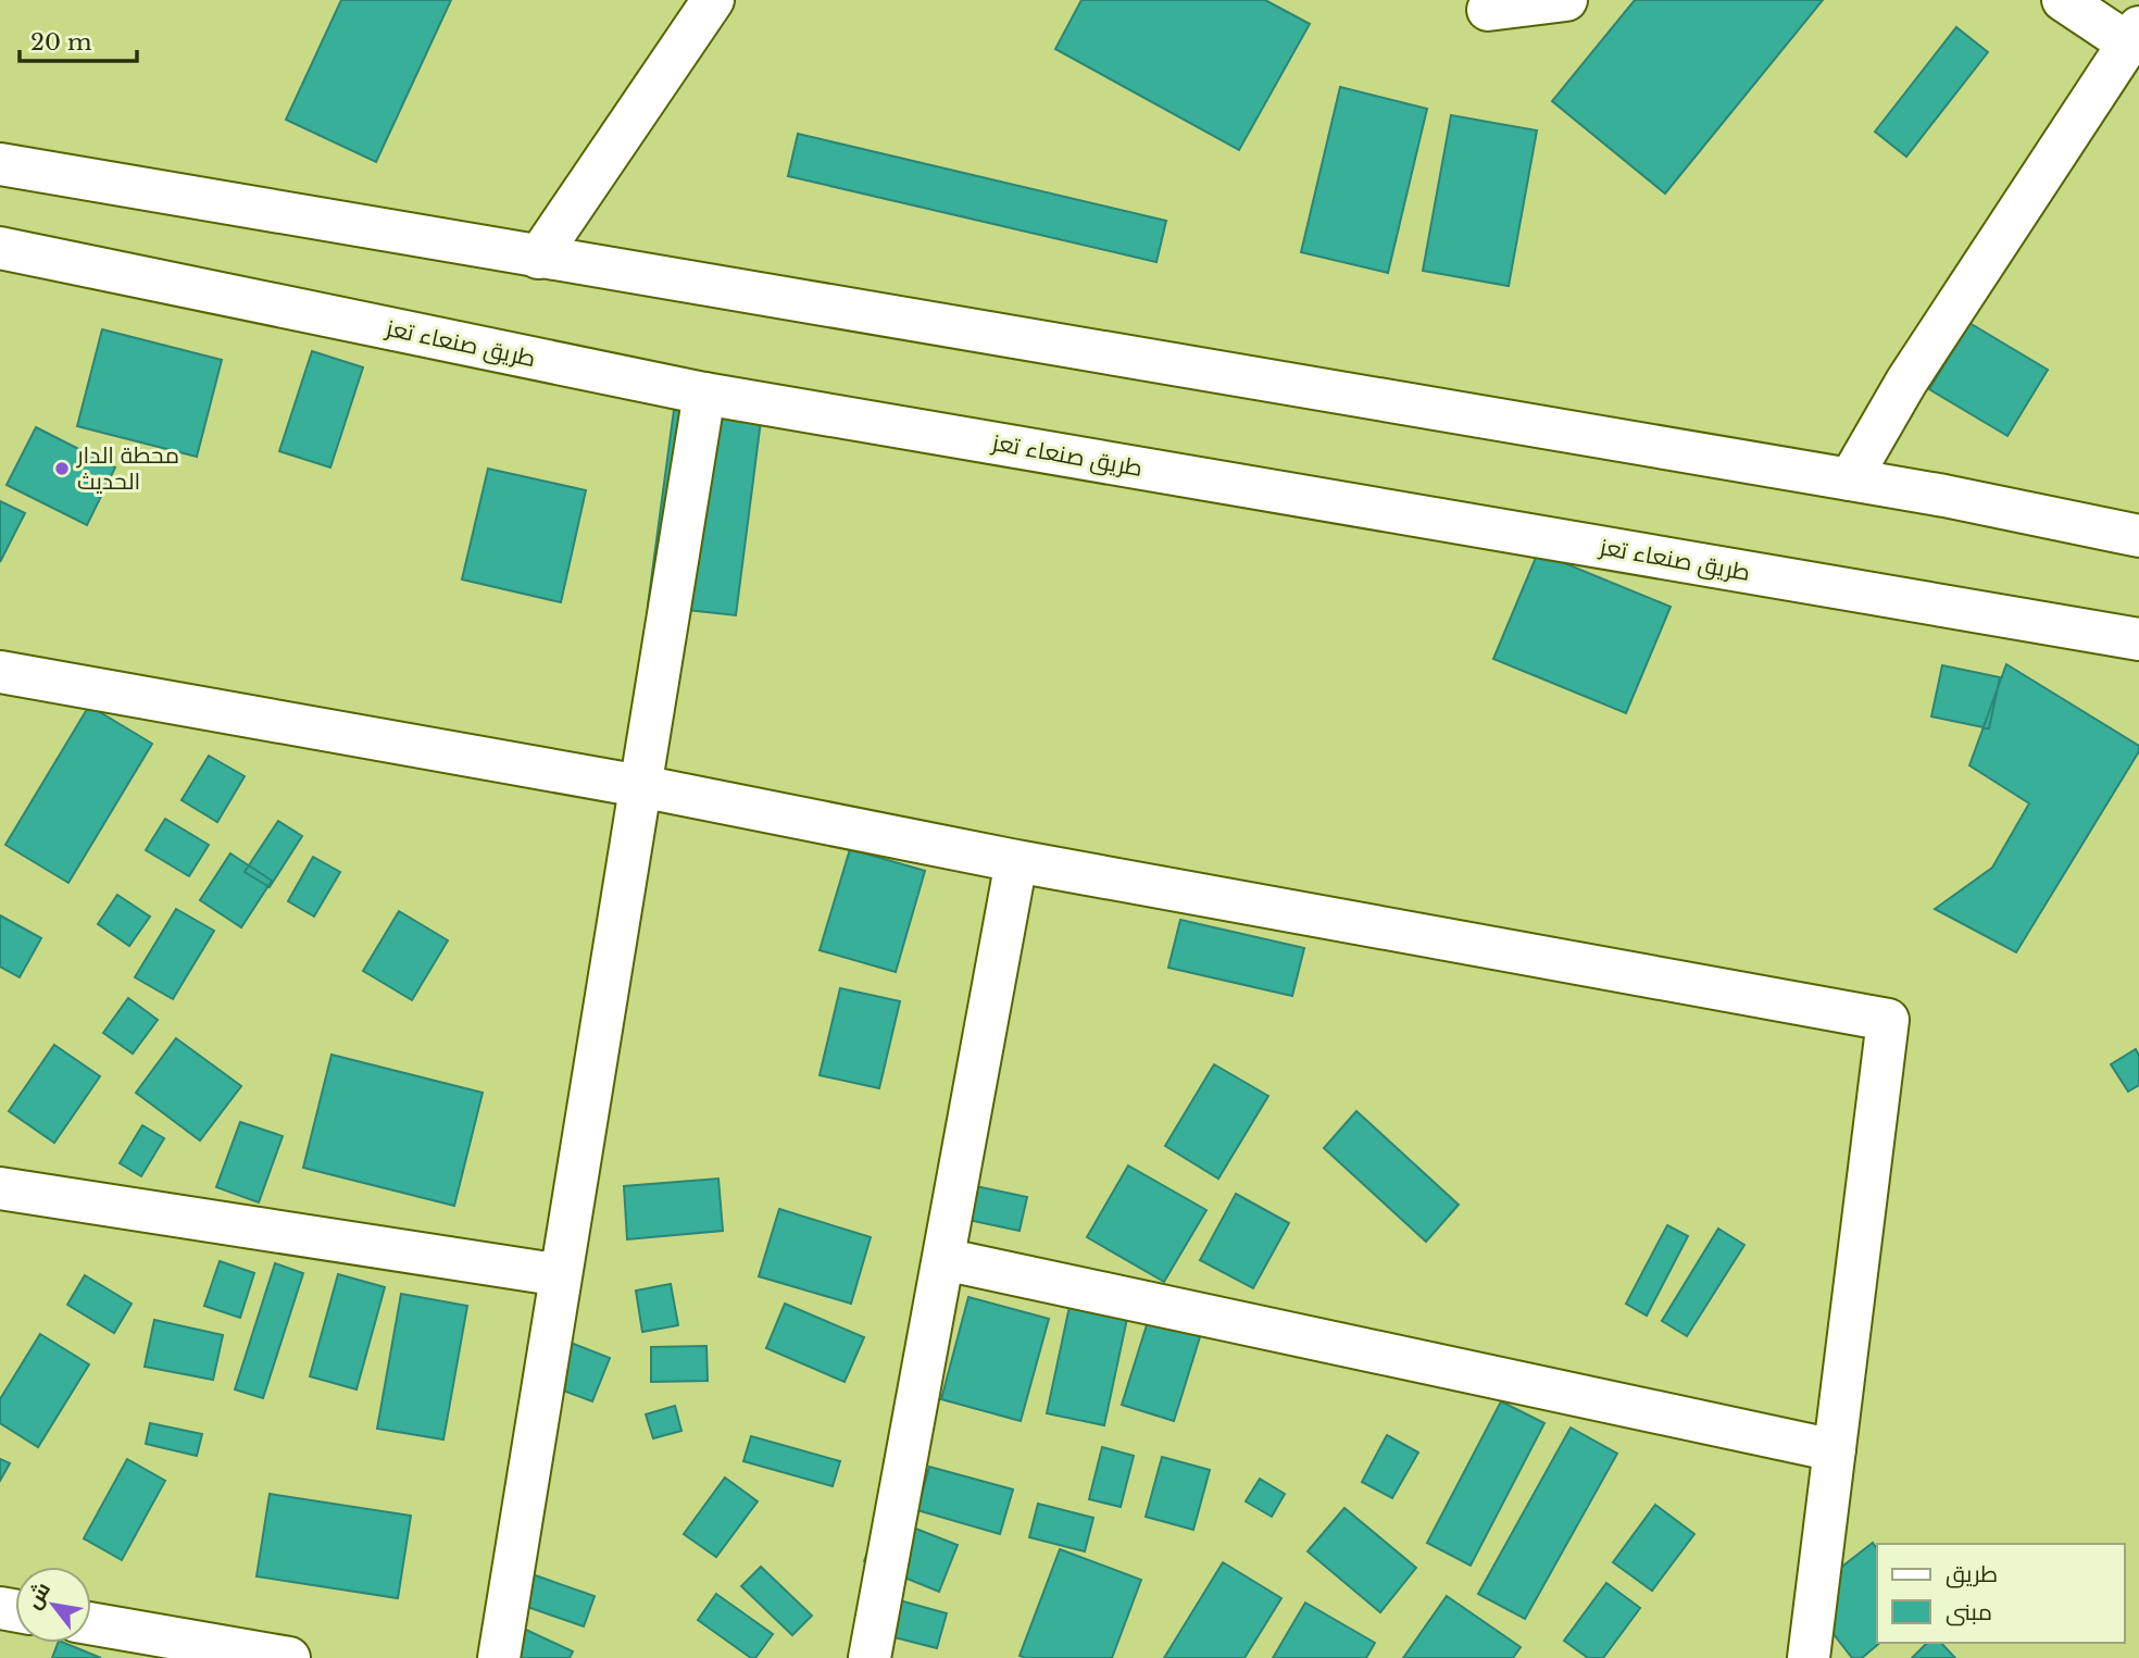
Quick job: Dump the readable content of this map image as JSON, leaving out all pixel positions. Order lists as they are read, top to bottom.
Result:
{
  "streets": {
    "main road": ["طريق صنعاء تعز"]
  },
  "places": ["محطة الدار الحديث"],
  "legend": ["طريق", "مبنى"],
  "scale_bar": "20 m",
  "north": "top left"
}
